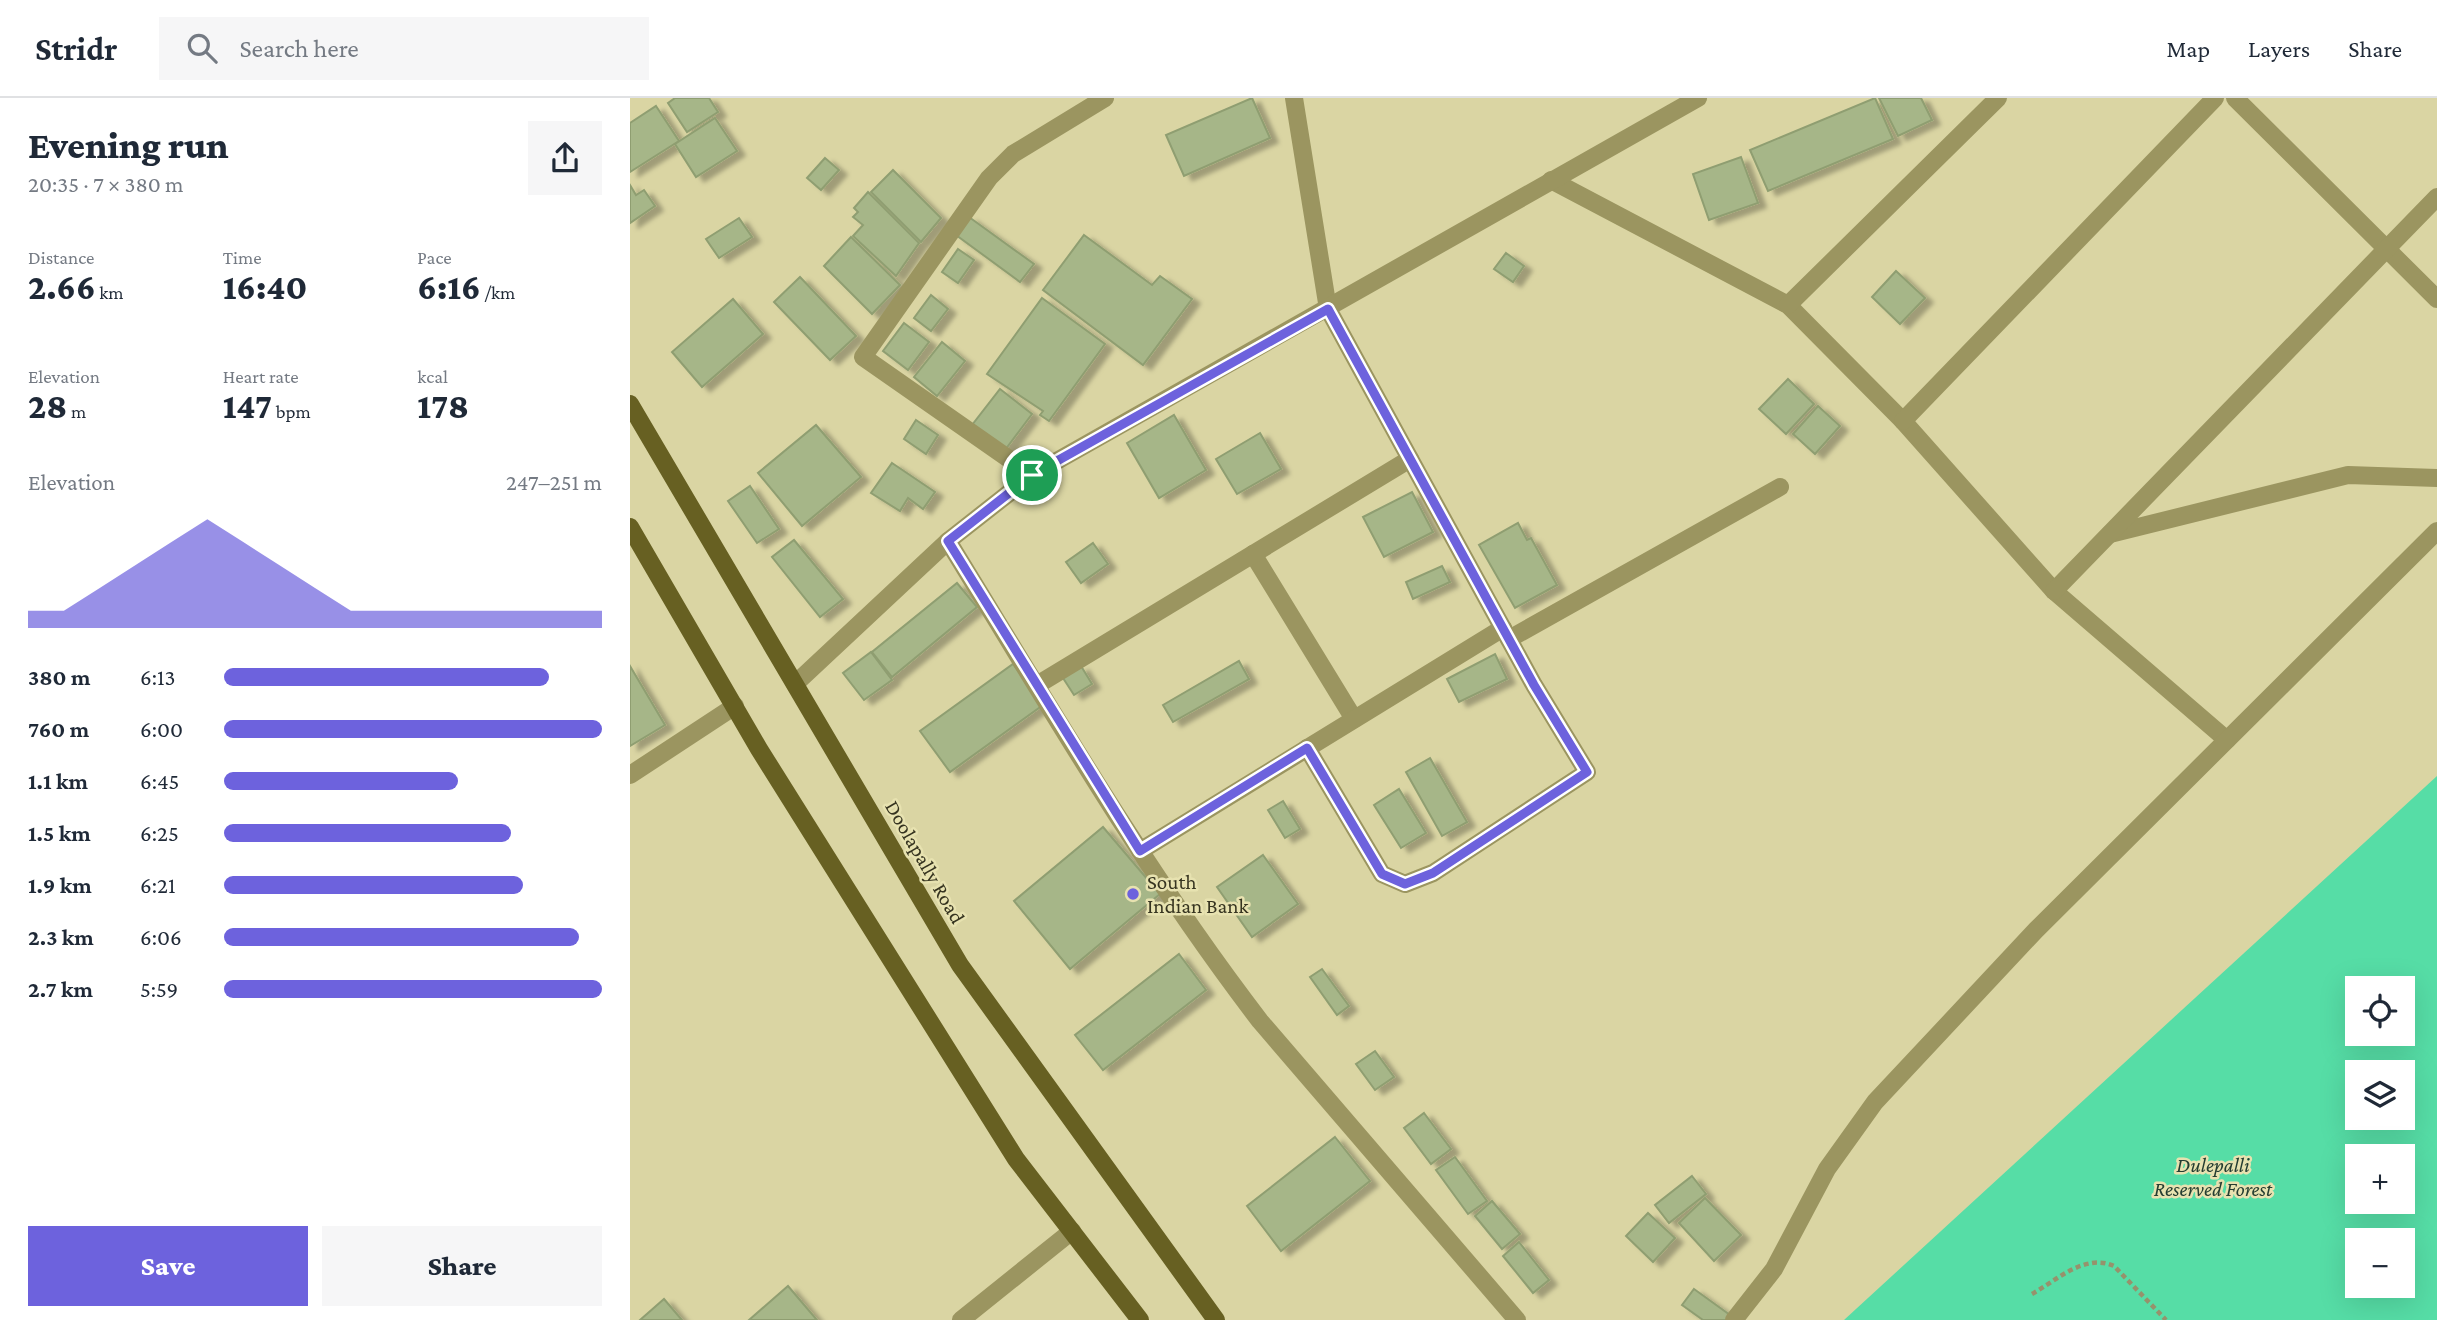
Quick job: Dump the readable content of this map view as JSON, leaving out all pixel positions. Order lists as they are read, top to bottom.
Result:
{
  "streets": {
    "main road": ["Doolapally Road"]
  },
  "parks": ["Dulepalli Reserved Forest"],
  "places": ["South Indian Bank"],
  "page": {
    "header": "Stridr",
    "search": "Search here",
    "nav": ["Map", "Layers", "Share"],
    "heading": ["Evening run", "20:35 · 7 × 380 m"],
    "stats": [
      ["Distance", "2.66 km"],
      ["Time", "16:40"],
      ["Pace", "6:16 /km"],
      ["Elevation", "28 m"],
      ["Heart rate", "147 bpm"],
      ["kcal", "178"]
    ],
    "chart": ["Elevation", "247–251 m"],
    "list": [
      {
        "name": "380 m",
        "note": "6:13"
      },
      {
        "name": "760 m",
        "note": "6:00"
      },
      {
        "name": "1.1 km",
        "note": "6:45"
      },
      {
        "name": "1.5 km",
        "note": "6:25"
      },
      {
        "name": "1.9 km",
        "note": "6:21"
      },
      {
        "name": "2.3 km",
        "note": "6:06"
      },
      {
        "name": "2.7 km",
        "note": "5:59"
      }
    ],
    "map_buttons": ["+", "−"],
    "buttons": ["Save", "Share"]
  }
}
